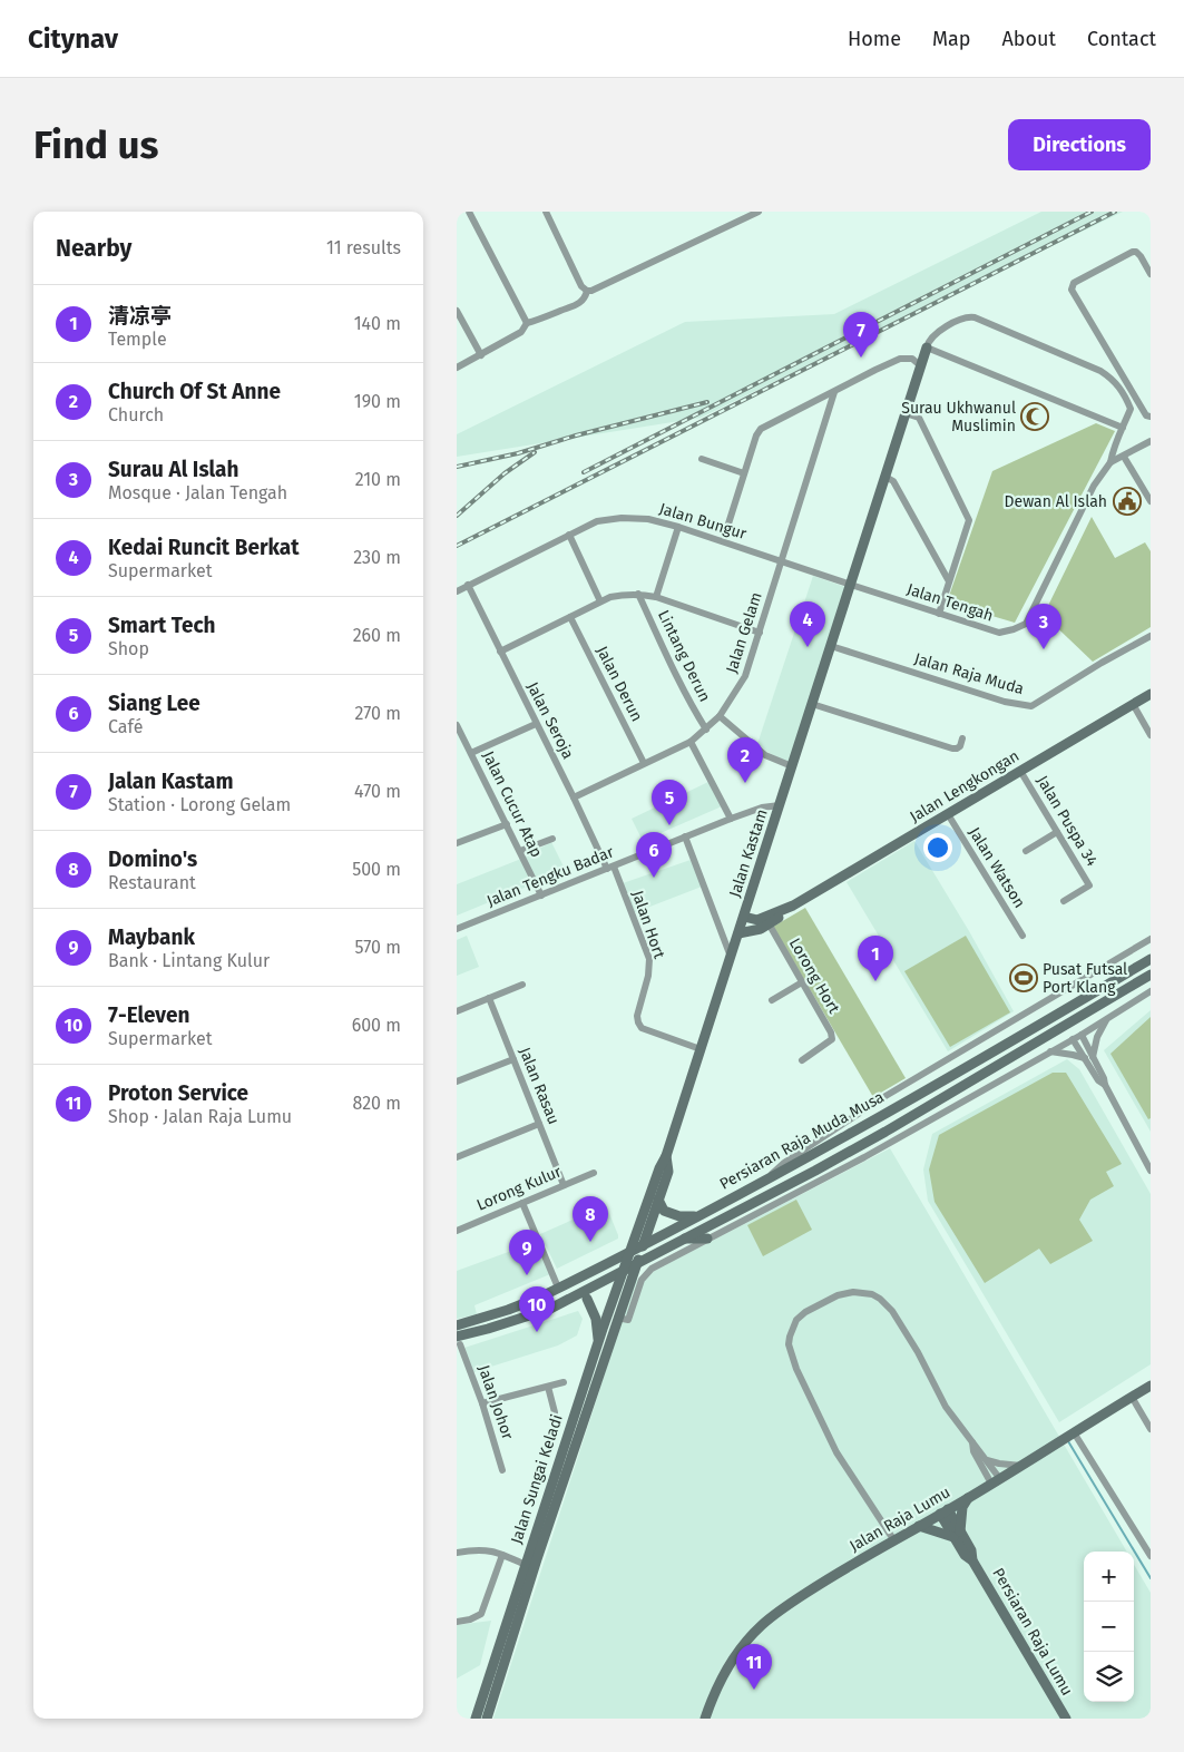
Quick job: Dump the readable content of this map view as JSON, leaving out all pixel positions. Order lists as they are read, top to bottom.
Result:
{
  "streets": {
    "street": [
      "Jalan Bungur",
      "Jalan Tengah",
      "Jalan Gelam",
      "Lintang Derun",
      "Jalan Raja Muda",
      "Jalan Derun",
      "Jalan Seroja",
      "Jalan Lengkongan",
      "Jalan Cucur Atap",
      "Jalan Puspa 34",
      "Jalan Kastam",
      "Jalan Watson",
      "Jalan Tengku Badar",
      "Jalan Hort",
      "Lorong Hort",
      "Jalan Rasau",
      "Persiaran Raja Muda Musa",
      "Lorong Kulur",
      "Jalan Johor",
      "Jalan Sungai Keladi",
      "Jalan Raja Lumu",
      "Persiaran Raja Lumu"
    ]
  },
  "crossings": [
    ["Jalan Bungur", "Jalan Tengah"],
    ["Jalan Bungur", "Jalan Gelam"],
    ["Jalan Bungur", "Jalan Seroja"],
    ["Jalan Bungur", "Jalan Kastam"],
    ["Jalan Tengah", "Jalan Kastam"],
    ["Jalan Gelam", "Lintang Derun"],
    ["Jalan Gelam", "Jalan Derun"],
    ["Jalan Gelam", "Jalan Seroja"],
    ["Jalan Raja Muda", "Jalan Kastam"],
    ["Jalan Seroja", "Jalan Tengku Badar"],
    ["Jalan Seroja", "Jalan Hort"],
    ["Jalan Lengkongan", "Jalan Puspa 34"],
    ["Jalan Lengkongan", "Jalan Kastam"],
    ["Jalan Lengkongan", "Jalan Watson"],
    ["Jalan Lengkongan", "Lorong Hort"],
    ["Jalan Cucur Atap", "Jalan Tengku Badar"],
    ["Jalan Kastam", "Jalan Tengku Badar"],
    ["Jalan Kastam", "Jalan Hort"],
    ["Jalan Kastam", "Persiaran Raja Muda Musa"],
    ["Jalan Kastam", "Jalan Sungai Keladi"],
    ["Jalan Tengku Badar", "Jalan Hort"],
    ["Jalan Rasau", "Lorong Kulur"],
    ["Persiaran Raja Muda Musa", "Jalan Johor"],
    ["Persiaran Raja Muda Musa", "Jalan Sungai Keladi"],
    ["Jalan Raja Lumu", "Persiaran Raja Lumu"]
  ],
  "places": {
    "mosque": ["Surau Ukhwanul Muslimin"],
    "public building": ["Dewan Al Islah"],
    "sports": ["Pusat Futsal Port Klang"]
  },
  "page": {
    "header": "Citynav",
    "nav": [
      "Home",
      "Map",
      "About",
      "Contact"
    ],
    "buttons": "Directions",
    "title": "Find us",
    "heading": ["Nearby", "11 results"],
    "list": [
      {
        "mark": "1",
        "name": "清凉亭",
        "note": "Temple",
        "value": "140 m"
      },
      {
        "mark": "2",
        "name": "Church Of St Anne",
        "note": "Church",
        "value": "190 m"
      },
      {
        "mark": "3",
        "name": "Surau Al Islah",
        "note": "Mosque · Jalan Tengah",
        "value": "210 m"
      },
      {
        "mark": "4",
        "name": "Kedai Runcit Berkat",
        "note": "Supermarket",
        "value": "230 m"
      },
      {
        "mark": "5",
        "name": "Smart Tech",
        "note": "Shop",
        "value": "260 m"
      },
      {
        "mark": "6",
        "name": "Siang Lee",
        "note": "Café",
        "value": "270 m"
      },
      {
        "mark": "7",
        "name": "Jalan Kastam",
        "note": "Station · Lorong Gelam",
        "value": "470 m"
      },
      {
        "mark": "8",
        "name": "Domino's",
        "note": "Restaurant",
        "value": "500 m"
      },
      {
        "mark": "9",
        "name": "Maybank",
        "note": "Bank · Lintang Kulur",
        "value": "570 m"
      },
      {
        "mark": "10",
        "name": "7-Eleven",
        "note": "Supermarket",
        "value": "600 m"
      },
      {
        "mark": "11",
        "name": "Proton Service",
        "note": "Shop · Jalan Raja Lumu",
        "value": "820 m"
      }
    ],
    "pins": [
      "7",
      "4",
      "3",
      "2",
      "5",
      "6",
      "1",
      "8",
      "9",
      "10",
      "11"
    ],
    "map_buttons": ["+", "−"]
  }
}
